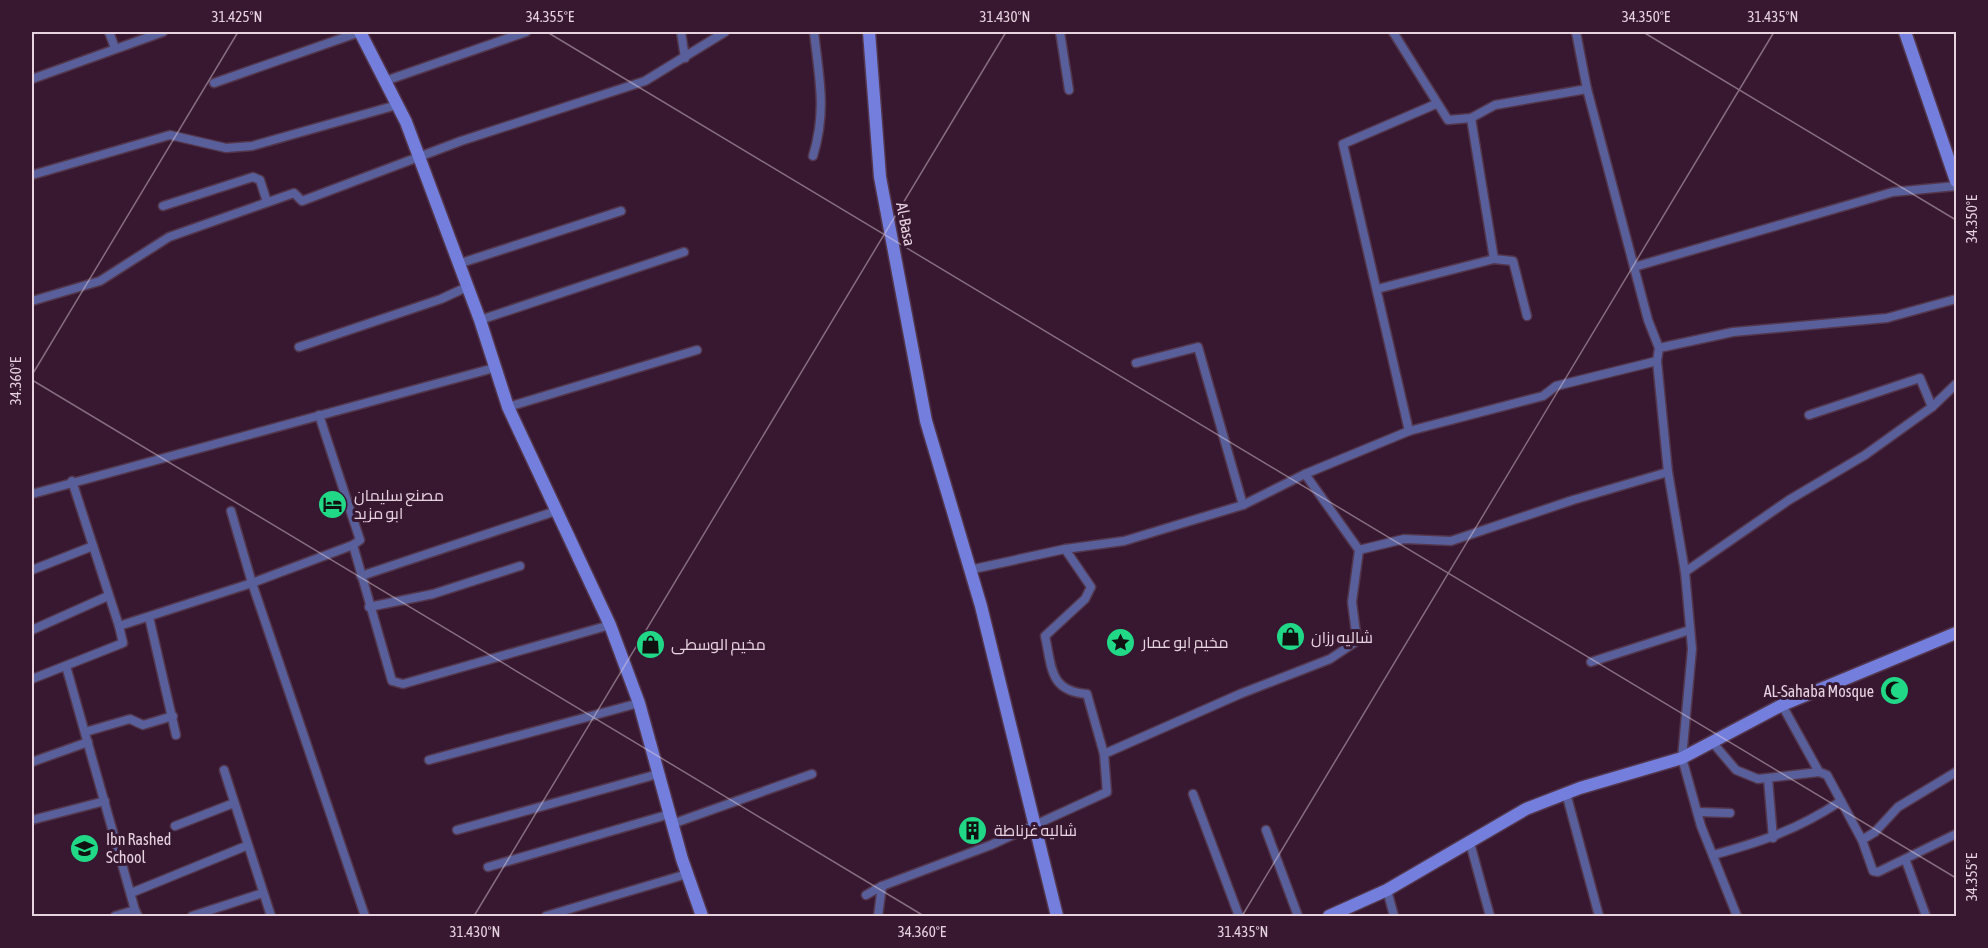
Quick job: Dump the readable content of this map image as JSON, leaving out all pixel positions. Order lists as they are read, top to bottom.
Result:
{
  "streets": {
    "street": ["Al-Basa"]
  },
  "places": {
    "hotel": ["مصنع سليمان ابو مزيد"],
    "shop": ["شاليه رزان", "مخيم الوسطى"],
    "place": ["مخيم ابو عمار"],
    "mosque": ["AL-Sahaba Mosque"],
    "building": ["شاليه غرناطة"],
    "school or university": ["Ibn Rashed School"]
  },
  "coordinates": [
    "31.425°N",
    "34.355°E",
    "31.430°N",
    "34.350°E",
    "31.435°N",
    "34.360°E"
  ]
}
